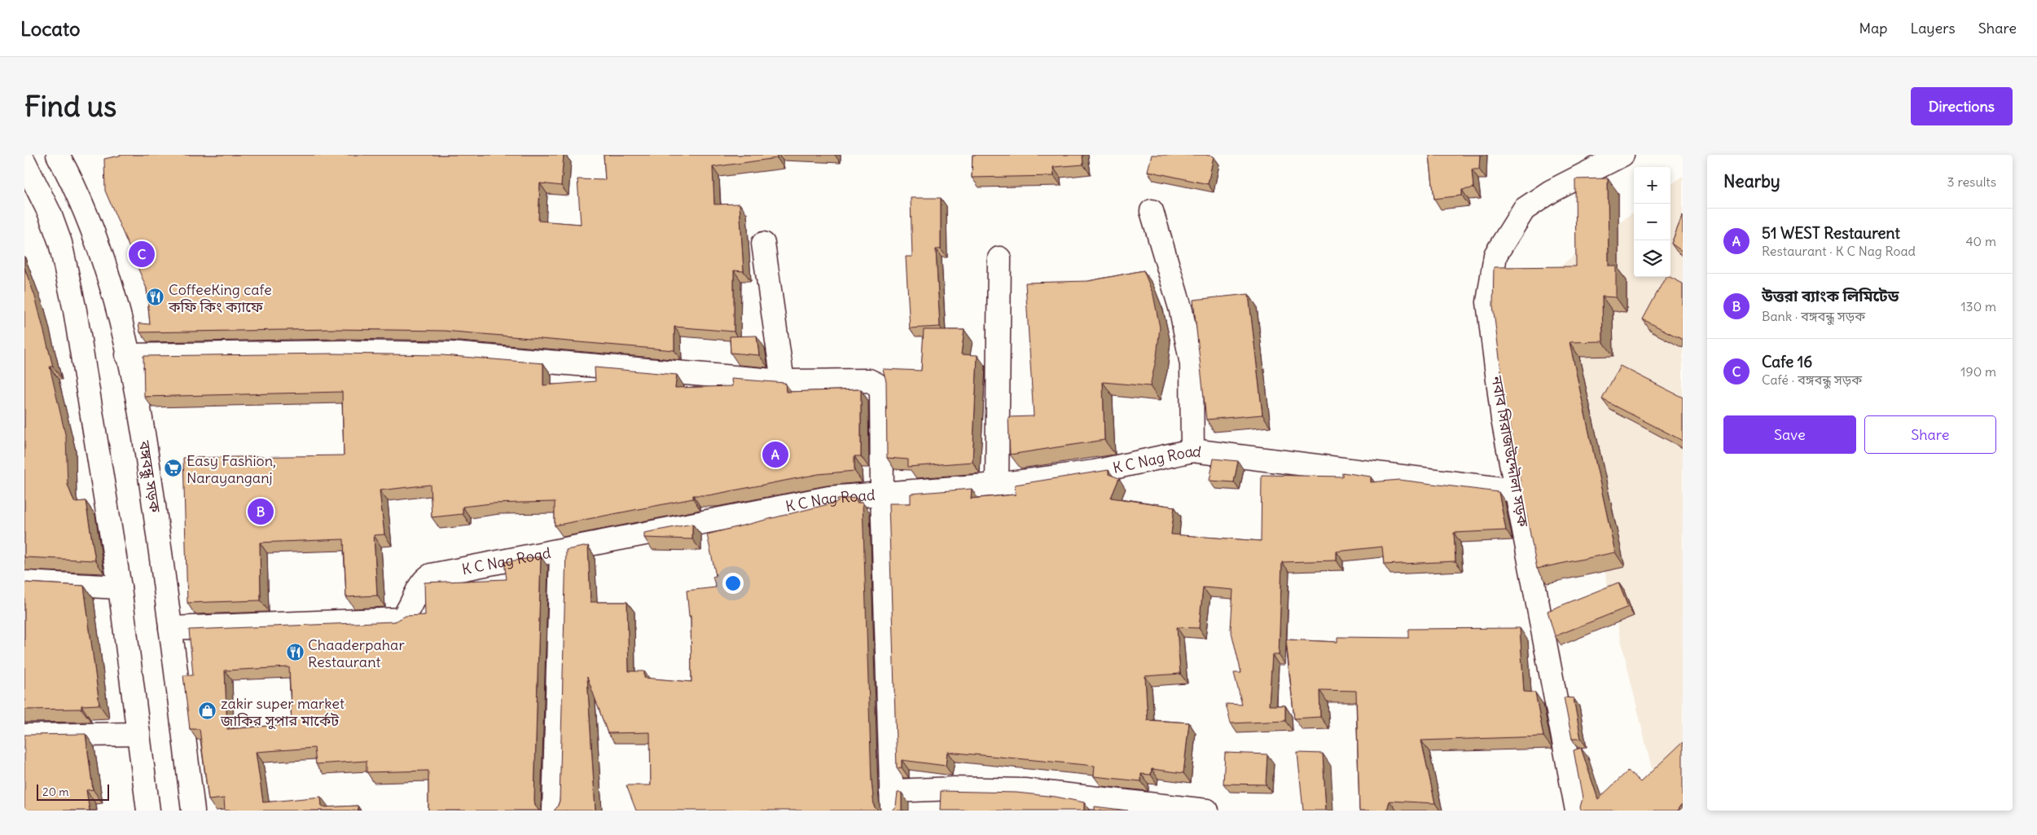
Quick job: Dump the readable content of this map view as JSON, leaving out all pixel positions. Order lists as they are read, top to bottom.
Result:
{
  "streets": {
    "street": ["নবাব সিরাজউদ্দৌলা সড়ক", "K C Nag Road", "বঙ্গবন্ধু সড়ক"]
  },
  "crossings": [
    ["নবাব সিরাজউদ্দৌলা সড়ক", "K C Nag Road"],
    ["K C Nag Road", "বঙ্গবন্ধু সড়ক"]
  ],
  "places": {
    "restaurant": ["CoffeeKing cafe কফি কিং ক্যাফে", "Chaaderpahar Restaurant"],
    "supermarket": ["Easy Fashion, Narayanganj"],
    "shop": ["zakir super market জাকির সুপার মার্কেট"]
  },
  "scale_bar": "20 m",
  "page": {
    "header": "Locato",
    "nav": ["Map", "Layers", "Share"],
    "buttons": [
      "Directions",
      ["Save", "Share"]
    ],
    "title": "Find us",
    "heading": ["Nearby", "3 results"],
    "map_buttons": ["+", "−"],
    "list": [
      {
        "mark": "A",
        "name": "51 WEST Restaurent",
        "note": "Restaurant · K C Nag Road",
        "value": "40 m"
      },
      {
        "mark": "B",
        "name": "উত্তরা ব্যাংক লিমিটেড",
        "note": "Bank · বঙ্গবন্ধু সড়ক",
        "value": "130 m"
      },
      {
        "mark": "C",
        "name": "Cafe 16",
        "note": "Café · বঙ্গবন্ধু সড়ক",
        "value": "190 m"
      }
    ],
    "pins": ["C", "A", "B"],
    "scale": "20 m"
  }
}
